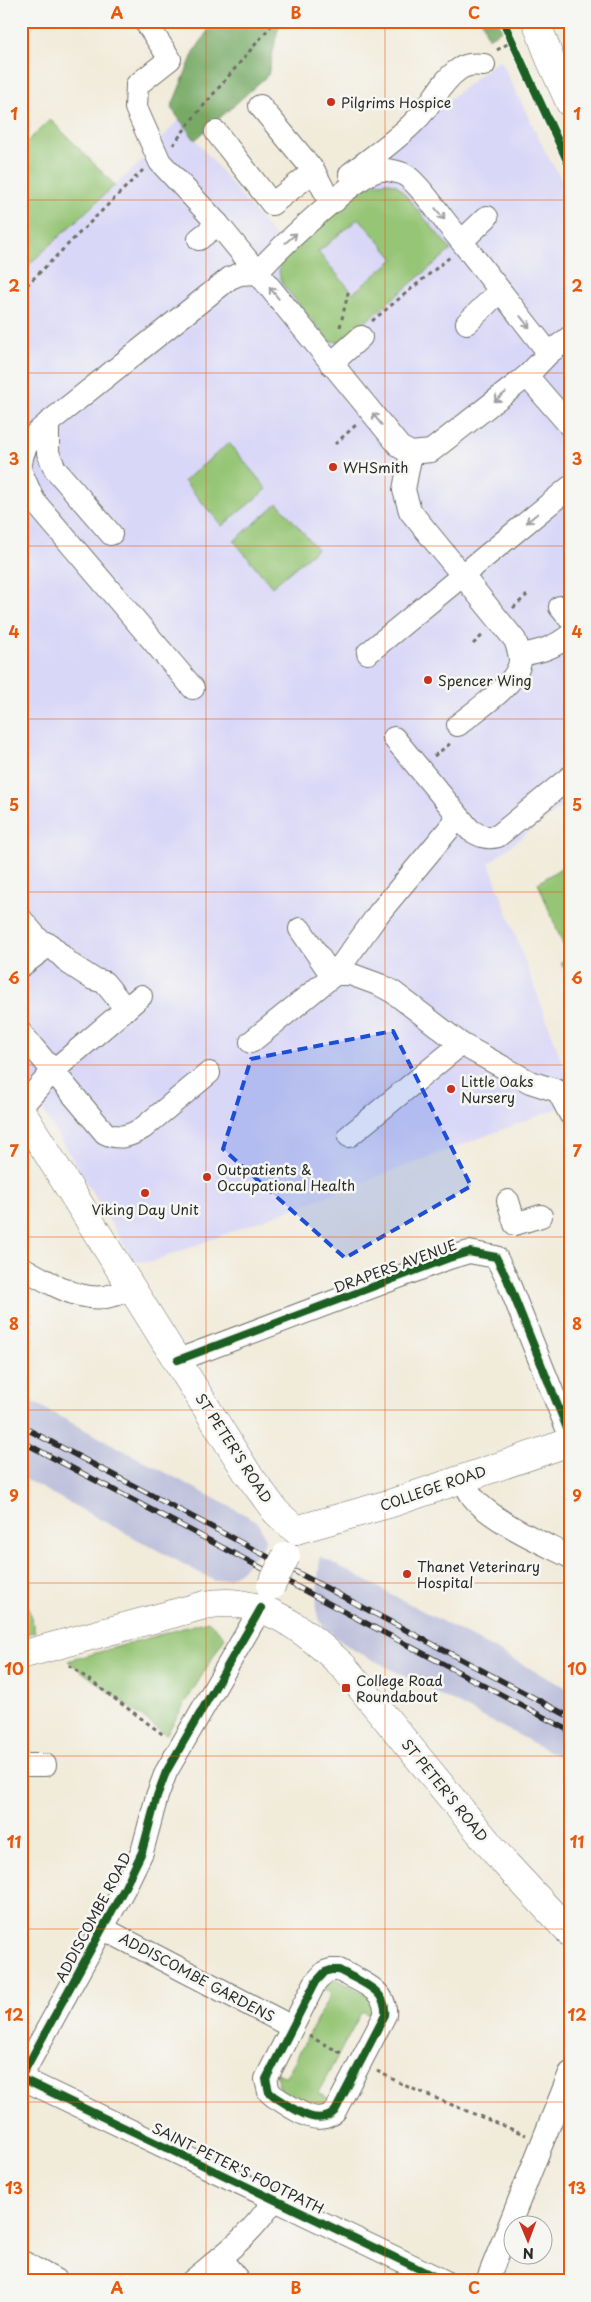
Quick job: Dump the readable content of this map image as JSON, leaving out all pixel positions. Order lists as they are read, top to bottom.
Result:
{
  "streets": {
    "main road": ["ST PETER'S ROAD", "COLLEGE ROAD"],
    "street": [
      "DRAPERS AVENUE",
      "ADDISCOMBE ROAD",
      "ADDISCOMBE GARDENS",
      "SAINT PETER'S FOOTPATH"
    ]
  },
  "crossings": [
    ["DRAPERS AVENUE", "ST PETER'S ROAD"],
    ["ST PETER'S ROAD", "COLLEGE ROAD"],
    ["ST PETER'S ROAD", "ADDISCOMBE ROAD"],
    ["ADDISCOMBE ROAD", "ADDISCOMBE GARDENS"],
    ["ADDISCOMBE ROAD", "SAINT PETER'S FOOTPATH"]
  ],
  "places": {
    "other": [
      "Pilgrims Hospice",
      "WHSmith",
      "Spencer Wing",
      "Little Oaks Nursery",
      "Outpatients & Occupational Health",
      "Viking Day Unit",
      "Thanet Veterinary Hospital"
    ],
    "transit": ["College Road Roundabout"]
  },
  "north": "bottom",
  "grid": {
    "columns": ["A", "B", "C"],
    "rows": [
      "1",
      "2",
      "3",
      "4",
      "5",
      "6",
      "7",
      "8",
      "9",
      "10",
      "11",
      "12",
      "13"
    ]
  }
}
